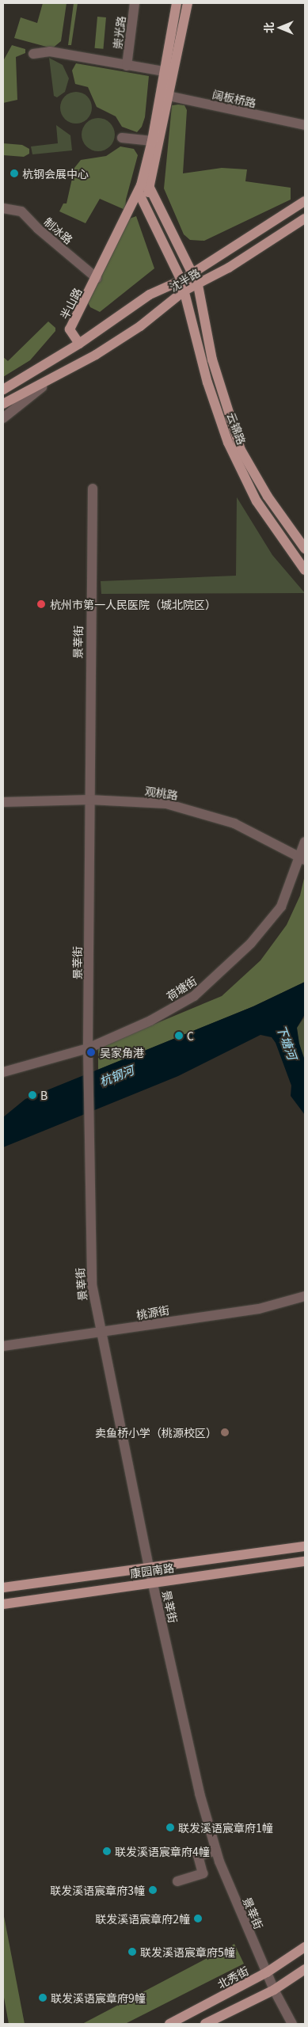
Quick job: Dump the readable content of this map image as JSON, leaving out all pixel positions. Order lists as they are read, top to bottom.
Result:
{
  "streets": {
    "main road": [
      "沈半路",
      "半山路",
      "云锦路",
      "康园南路",
      "北秀街"
    ],
    "street": [
      "崇光路",
      "阔板桥路",
      "制冰路",
      "景莘街",
      "观桃路",
      "荷塘街",
      "桃源街"
    ]
  },
  "crossings": [
    ["阔板桥路", "半山路"],
    ["制冰路", "半山路"],
    ["沈半路", "半山路"],
    ["沈半路", "云锦路"],
    ["景莘街", "观桃路"],
    ["景莘街", "荷塘街"],
    ["景莘街", "桃源街"],
    ["景莘街", "康园南路"],
    ["景莘街", "北秀街"],
    ["观桃路", "荷塘街"]
  ],
  "water": ["下塘河", "杭钢河"],
  "places": [
    "杭钢会展中心",
    "杭州市第一人民医院（城北院区）",
    "C",
    "吴家角港",
    "B",
    "卖鱼桥小学（桃源校区）",
    "联发溪语宸章府1幢",
    "联发溪语宸章府4幢",
    "联发溪语宸章府3幢",
    "联发溪语宸章府2幢",
    "联发溪语宸章府5幢",
    "联发溪语宸章府9幢"
  ],
  "north": "left"
}
